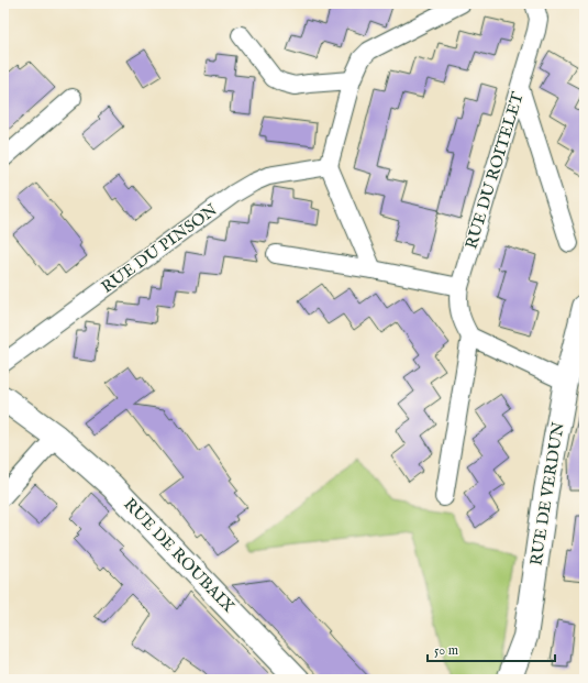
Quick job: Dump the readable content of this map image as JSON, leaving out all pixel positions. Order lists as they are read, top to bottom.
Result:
{
  "streets": {
    "main road": ["RUE DE VERDUN", "RUE DE ROUBAIX"],
    "street": ["RUE DU ROITELET", "RUE DU PINSON"]
  },
  "scale_bar": "50 m"
}
